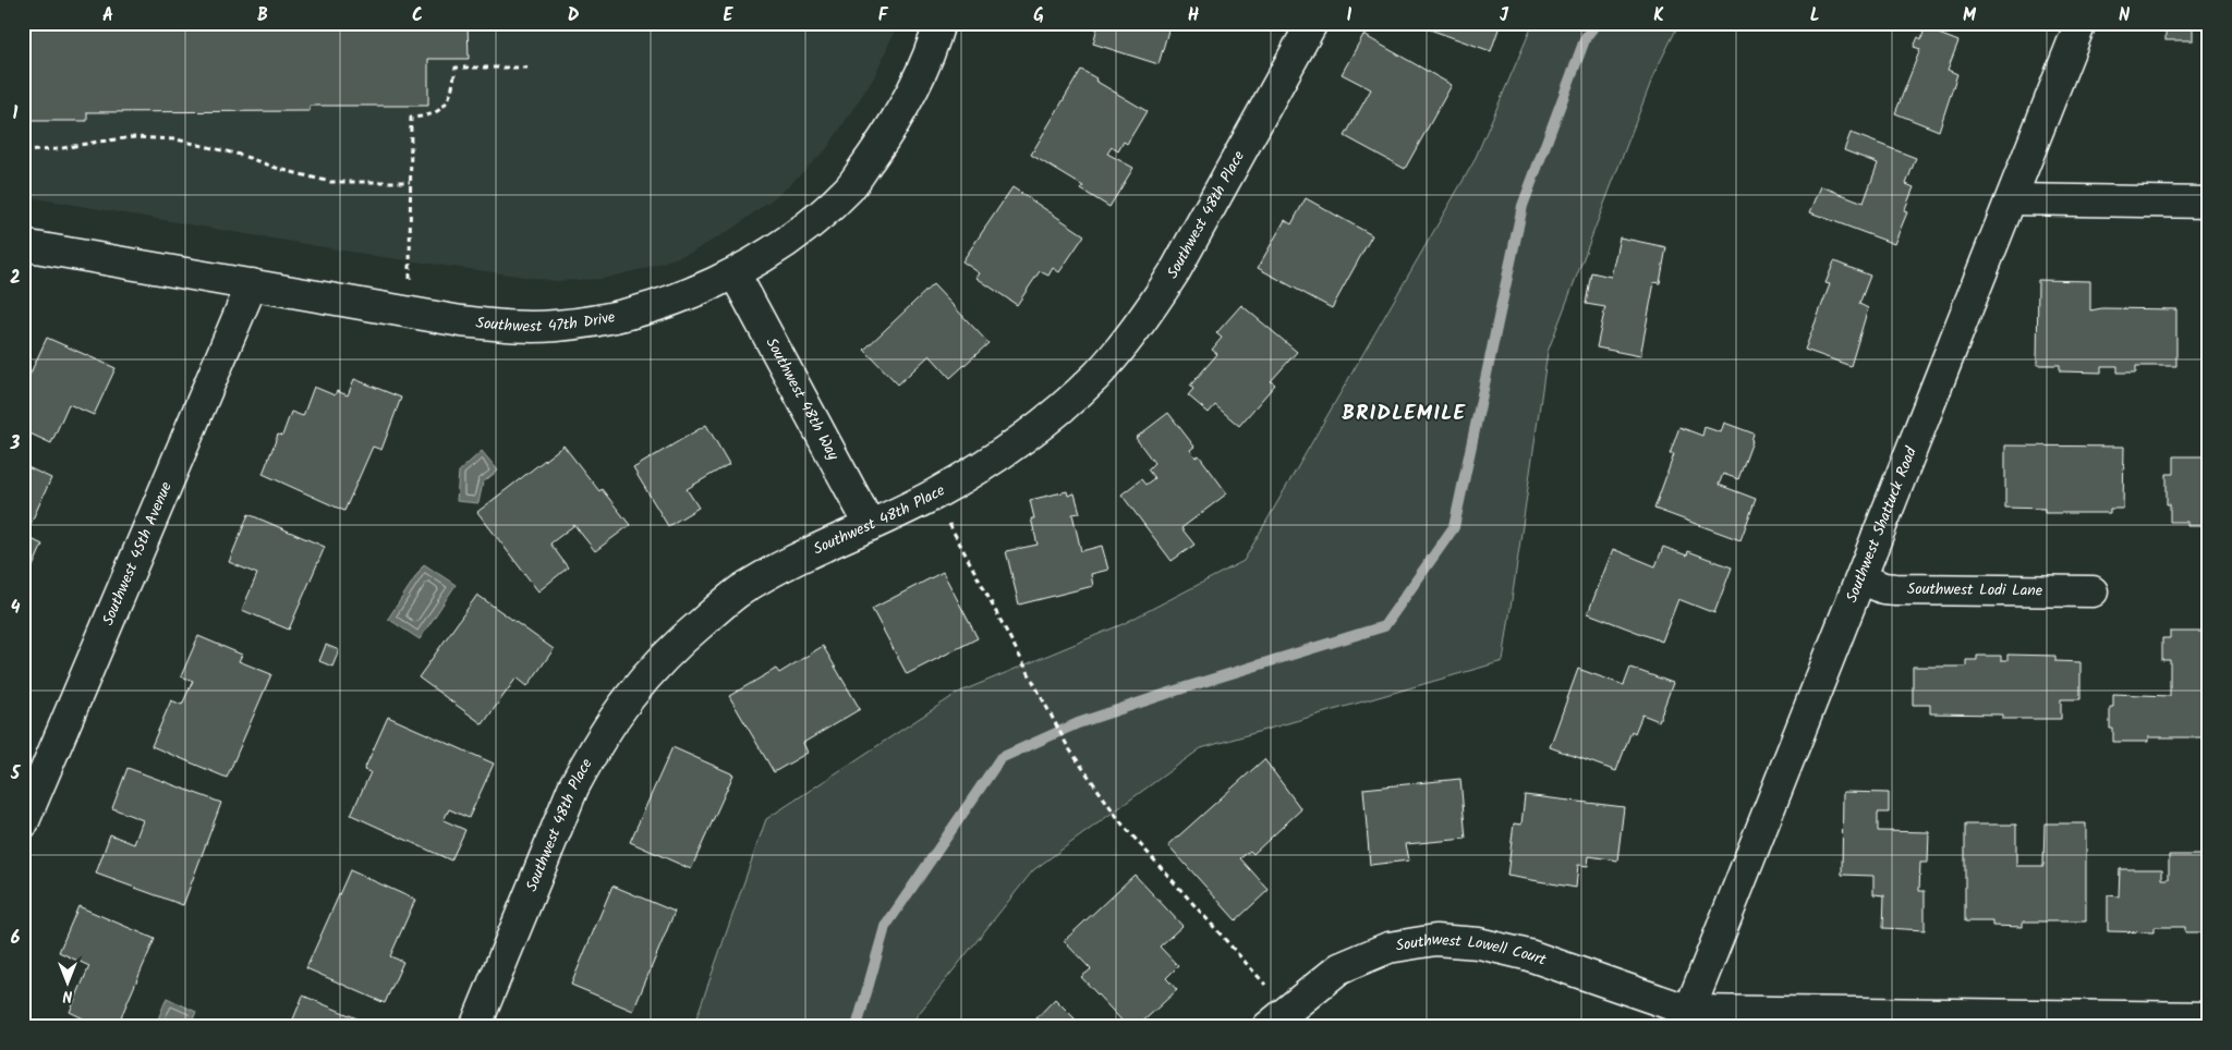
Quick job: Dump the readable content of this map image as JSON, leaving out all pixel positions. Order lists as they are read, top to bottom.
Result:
{
  "streets": {
    "street": [
      "Southwest 48th Place",
      "Southwest 47th Drive",
      "Southwest 48th Way",
      "Southwest Shattuck Road",
      "Southwest 45th Avenue",
      "Southwest Lodi Lane",
      "Southwest Lowell Court"
    ]
  },
  "crossings": [
    ["Southwest 48th Place", "Southwest 48th Way"],
    ["Southwest 47th Drive", "Southwest 48th Way"],
    ["Southwest 47th Drive", "Southwest 45th Avenue"],
    ["Southwest Shattuck Road", "Southwest Lodi Lane"],
    ["Southwest Shattuck Road", "Southwest Lowell Court"]
  ],
  "districts": ["BRIDLEMILE"],
  "north": "bottom",
  "grid": {
    "columns": [
      "A",
      "B",
      "C",
      "D",
      "E",
      "F",
      "G",
      "H",
      "I",
      "J",
      "K",
      "L",
      "M",
      "N"
    ],
    "rows": [
      "1",
      "2",
      "3",
      "4",
      "5",
      "6"
    ]
  }
}
